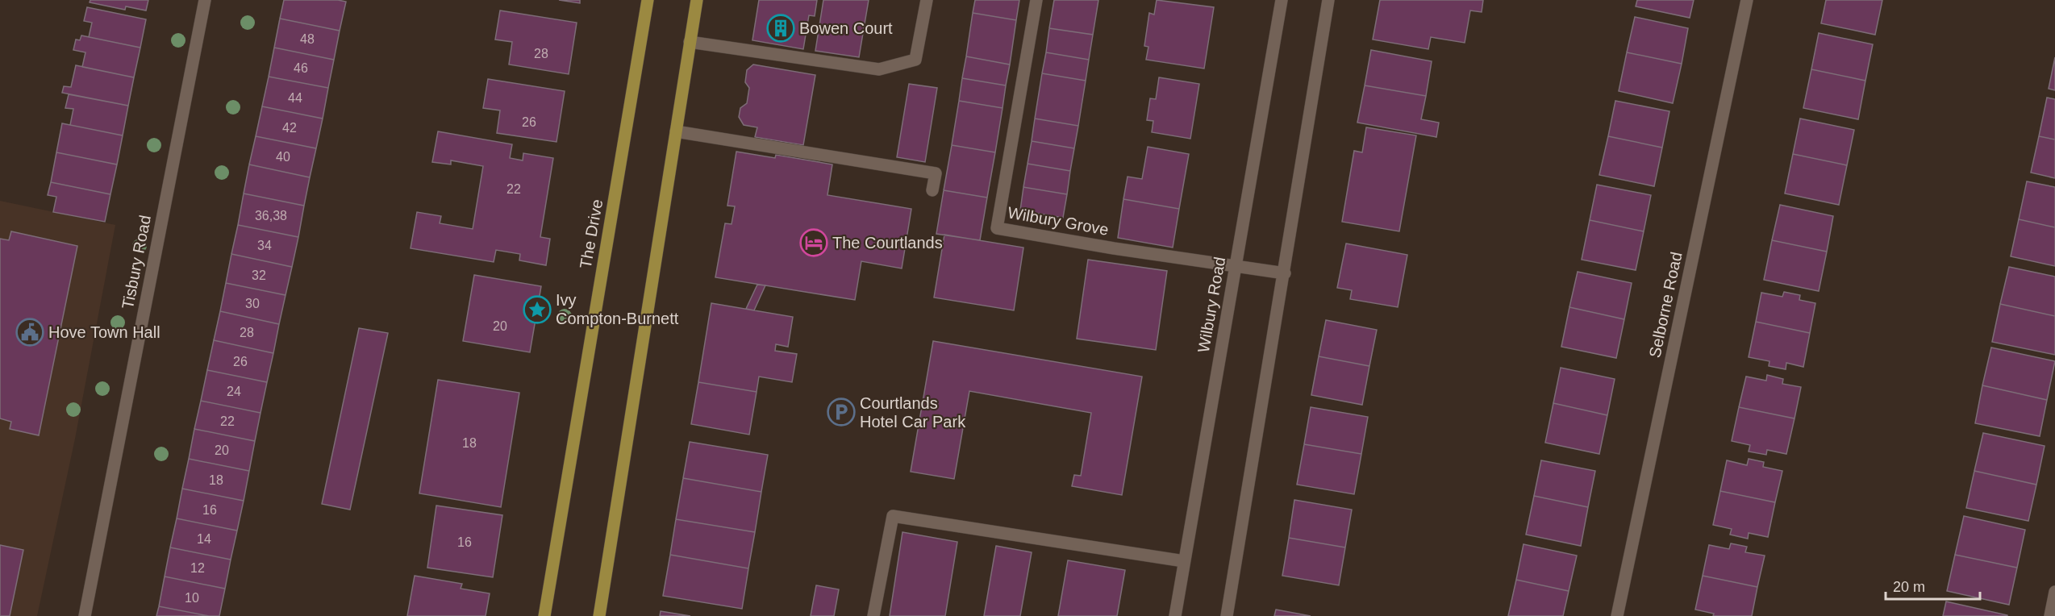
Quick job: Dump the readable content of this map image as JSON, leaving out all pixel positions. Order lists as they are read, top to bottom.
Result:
{
  "streets": {
    "main road": ["The Drive"],
    "street": [
      "Wilbury Grove",
      "Tisbury Road",
      "Wilbury Road",
      "Selborne Road"
    ]
  },
  "crossings": [
    ["Wilbury Grove", "Wilbury Road"]
  ],
  "places": {
    "building": ["Bowen Court"],
    "hotel": ["The Courtlands"],
    "place": ["Ivy Compton-Burnett"],
    "public building": ["Hove Town Hall"],
    "parking": ["Courtlands Hotel Car Park"]
  },
  "house_numbers": [
    "48",
    "28",
    "46",
    "44",
    "26",
    "42",
    "40",
    "22",
    "36,38",
    "34",
    "32",
    "30",
    "20",
    "28",
    "26",
    "24",
    "22",
    "18",
    "20",
    "18",
    "16",
    "14",
    "16",
    "12",
    "10"
  ],
  "scale_bar": "20 m"
}
